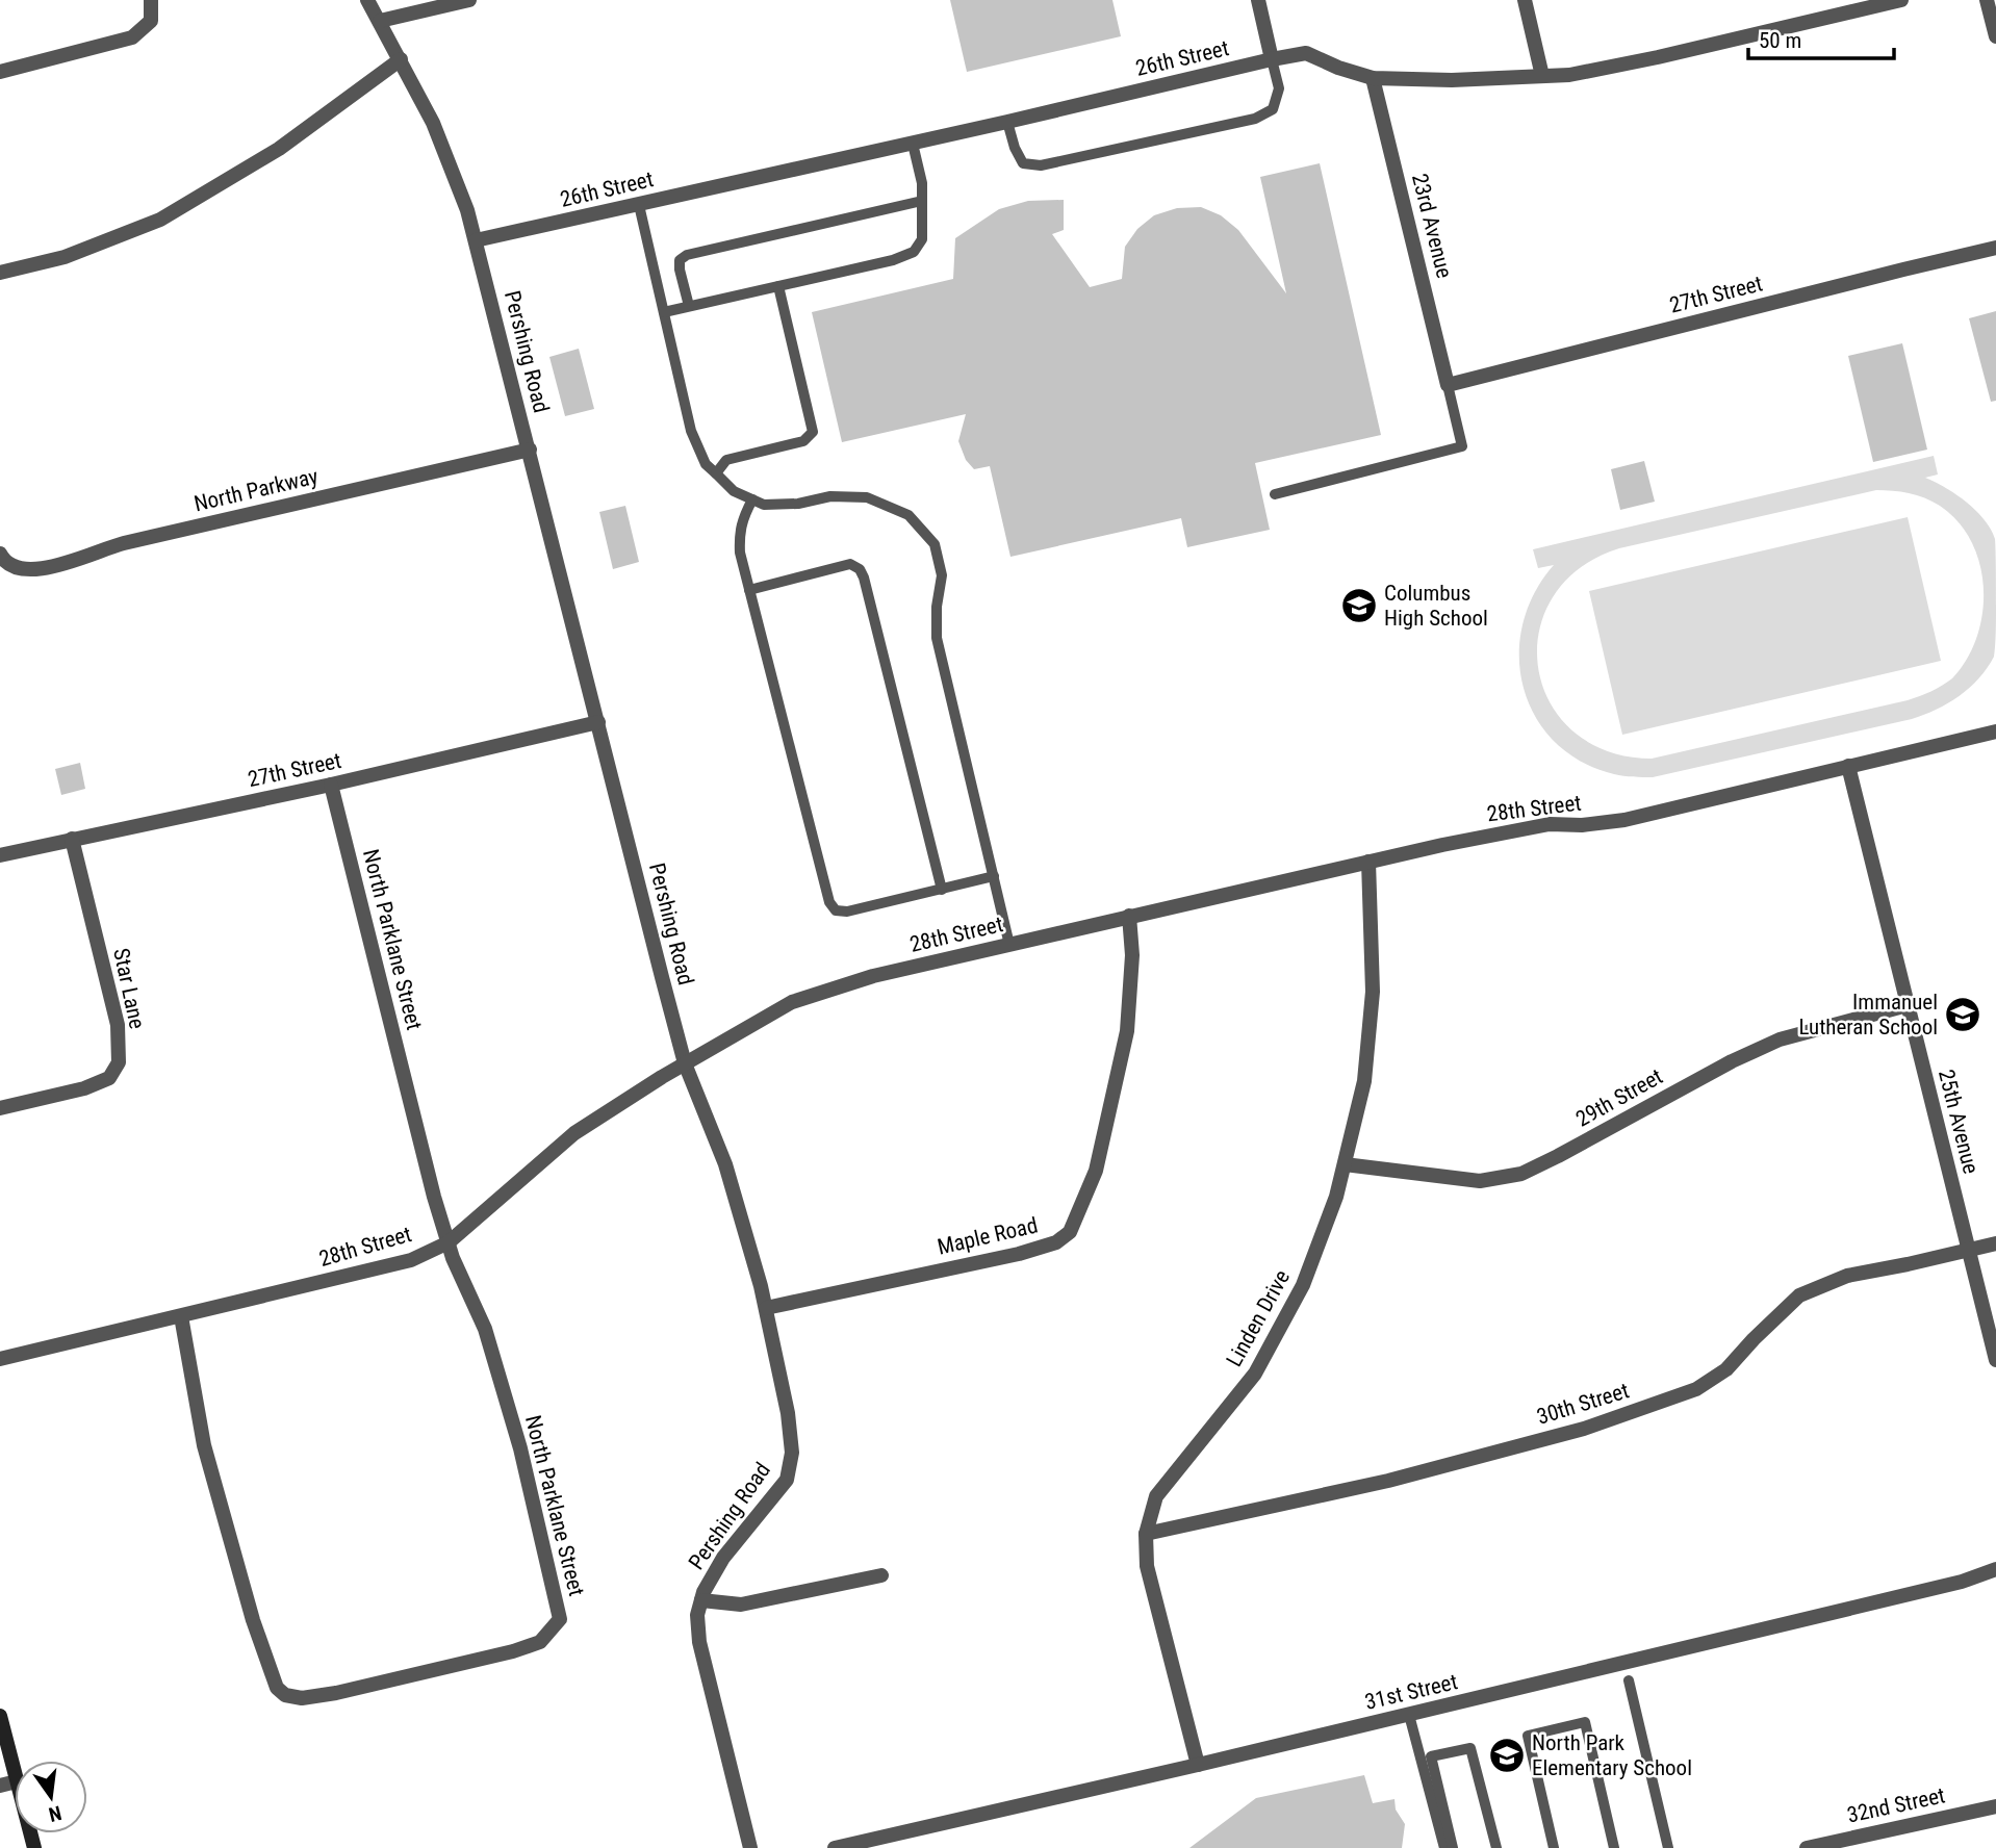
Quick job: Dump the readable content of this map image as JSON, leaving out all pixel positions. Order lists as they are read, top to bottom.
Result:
{
  "streets": {
    "street": [
      "26th Street",
      "23rd Avenue",
      "27th Street",
      "Pershing Road",
      "North Parkway",
      "28th Street",
      "North Parklane Street",
      "Star Lane",
      "29th Street",
      "25th Avenue",
      "Maple Road",
      "Linden Drive",
      "30th Street",
      "31st Street",
      "32nd Street"
    ]
  },
  "crossings": [
    ["26th Street", "23rd Avenue"],
    ["26th Street", "Pershing Road"],
    ["23rd Avenue", "27th Street"],
    ["27th Street", "Pershing Road"],
    ["27th Street", "North Parklane Street"],
    ["27th Street", "Star Lane"],
    ["Pershing Road", "North Parkway"],
    ["Pershing Road", "28th Street"],
    ["Pershing Road", "Maple Road"],
    ["28th Street", "North Parklane Street"],
    ["28th Street", "25th Avenue"],
    ["28th Street", "Maple Road"],
    ["28th Street", "Linden Drive"],
    ["29th Street", "25th Avenue"],
    ["29th Street", "Linden Drive"],
    ["25th Avenue", "30th Street"],
    ["Linden Drive", "30th Street"],
    ["Linden Drive", "31st Street"]
  ],
  "places": {
    "school or university": ["Columbus High School", "Immanuel Lutheran School", "North Park Elementary School"]
  },
  "scale_bar": "50 m",
  "north": "bottom"
}
